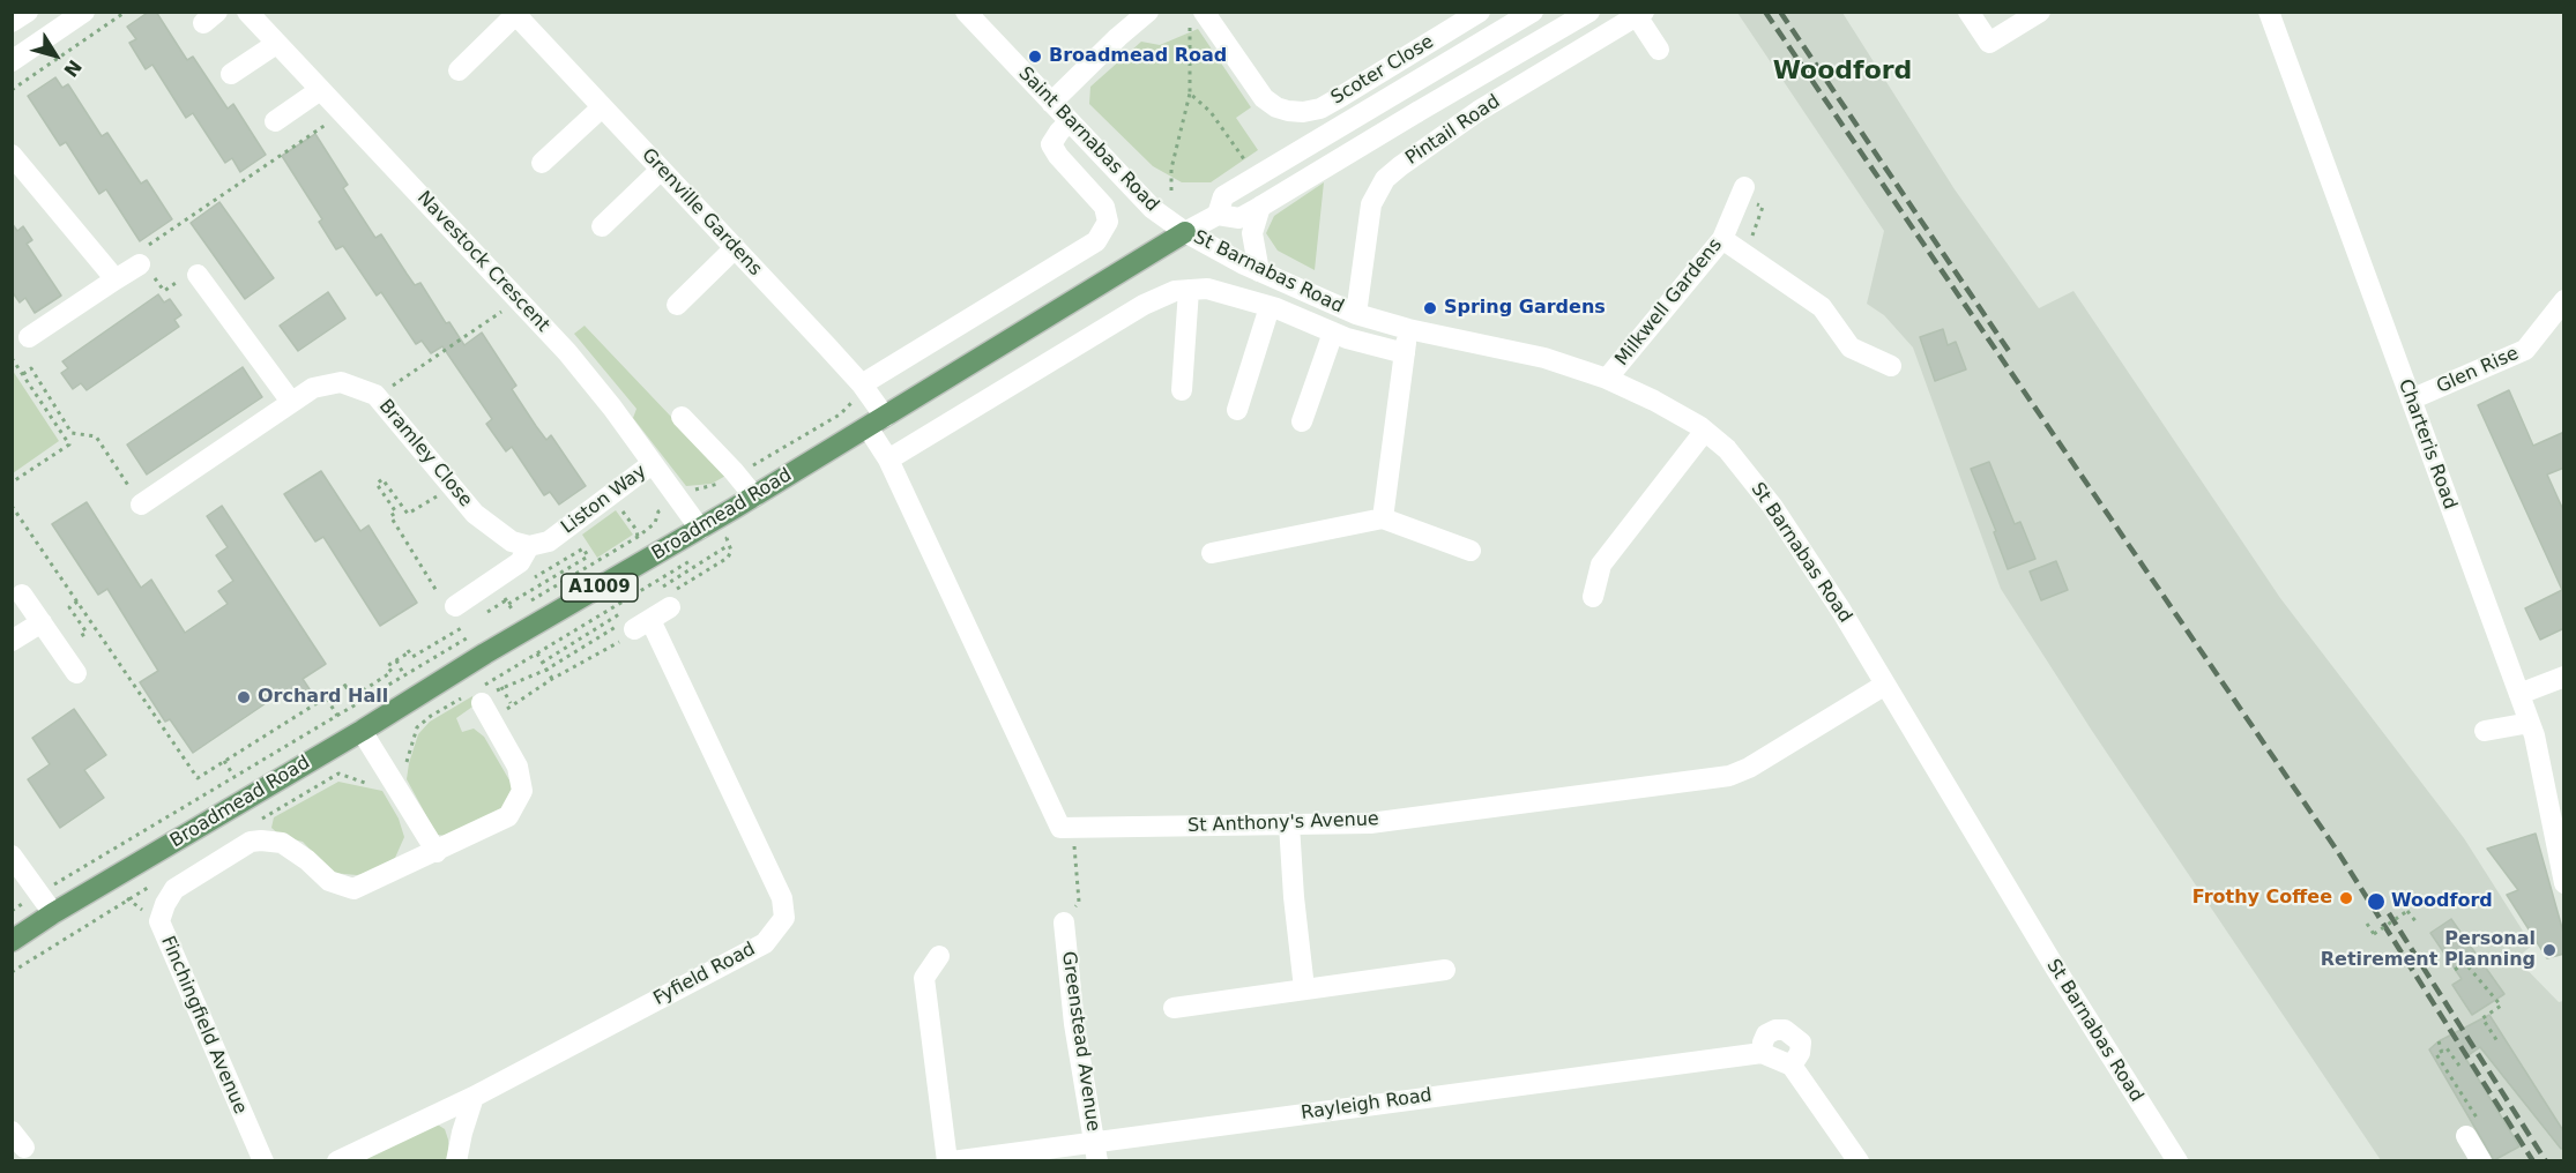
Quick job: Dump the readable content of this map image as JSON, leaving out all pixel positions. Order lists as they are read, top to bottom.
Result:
{
  "streets": {
    "main road": ["Broadmead Road", "A1009"],
    "street": [
      "Scoter Close",
      "Pintail Road",
      "Saint Barnabas Road",
      "Grenville Gardens",
      "Navestock Crescent",
      "St Barnabas Road",
      "Milkwell Gardens",
      "Glen Rise",
      "Charteris Road",
      "Bramley Close",
      "Liston Way",
      "St Anthony's Avenue",
      "Fyfield Road",
      "Finchingfield Avenue",
      "Greenstead Avenue",
      "Rayleigh Road"
    ]
  },
  "crossings": [
    ["Pintail Road", "St Barnabas Road"],
    ["Saint Barnabas Road", "St Barnabas Road"],
    ["Saint Barnabas Road", "Broadmead Road"],
    ["Grenville Gardens", "Broadmead Road"],
    ["Navestock Crescent", "Liston Way"],
    ["Navestock Crescent", "Broadmead Road"],
    ["St Barnabas Road", "Milkwell Gardens"],
    ["St Barnabas Road", "Broadmead Road"],
    ["St Barnabas Road", "St Anthony's Avenue"],
    ["Glen Rise", "Charteris Road"],
    ["Bramley Close", "Liston Way"],
    ["Greenstead Avenue", "Rayleigh Road"]
  ],
  "districts": ["Woodford"],
  "places": [
    "Broadmead Road",
    "Spring Gardens",
    "Orchard Hall",
    "Frothy Coffee",
    "Woodford",
    "Personal Retirement Planning"
  ],
  "north": "bottom right"
}
